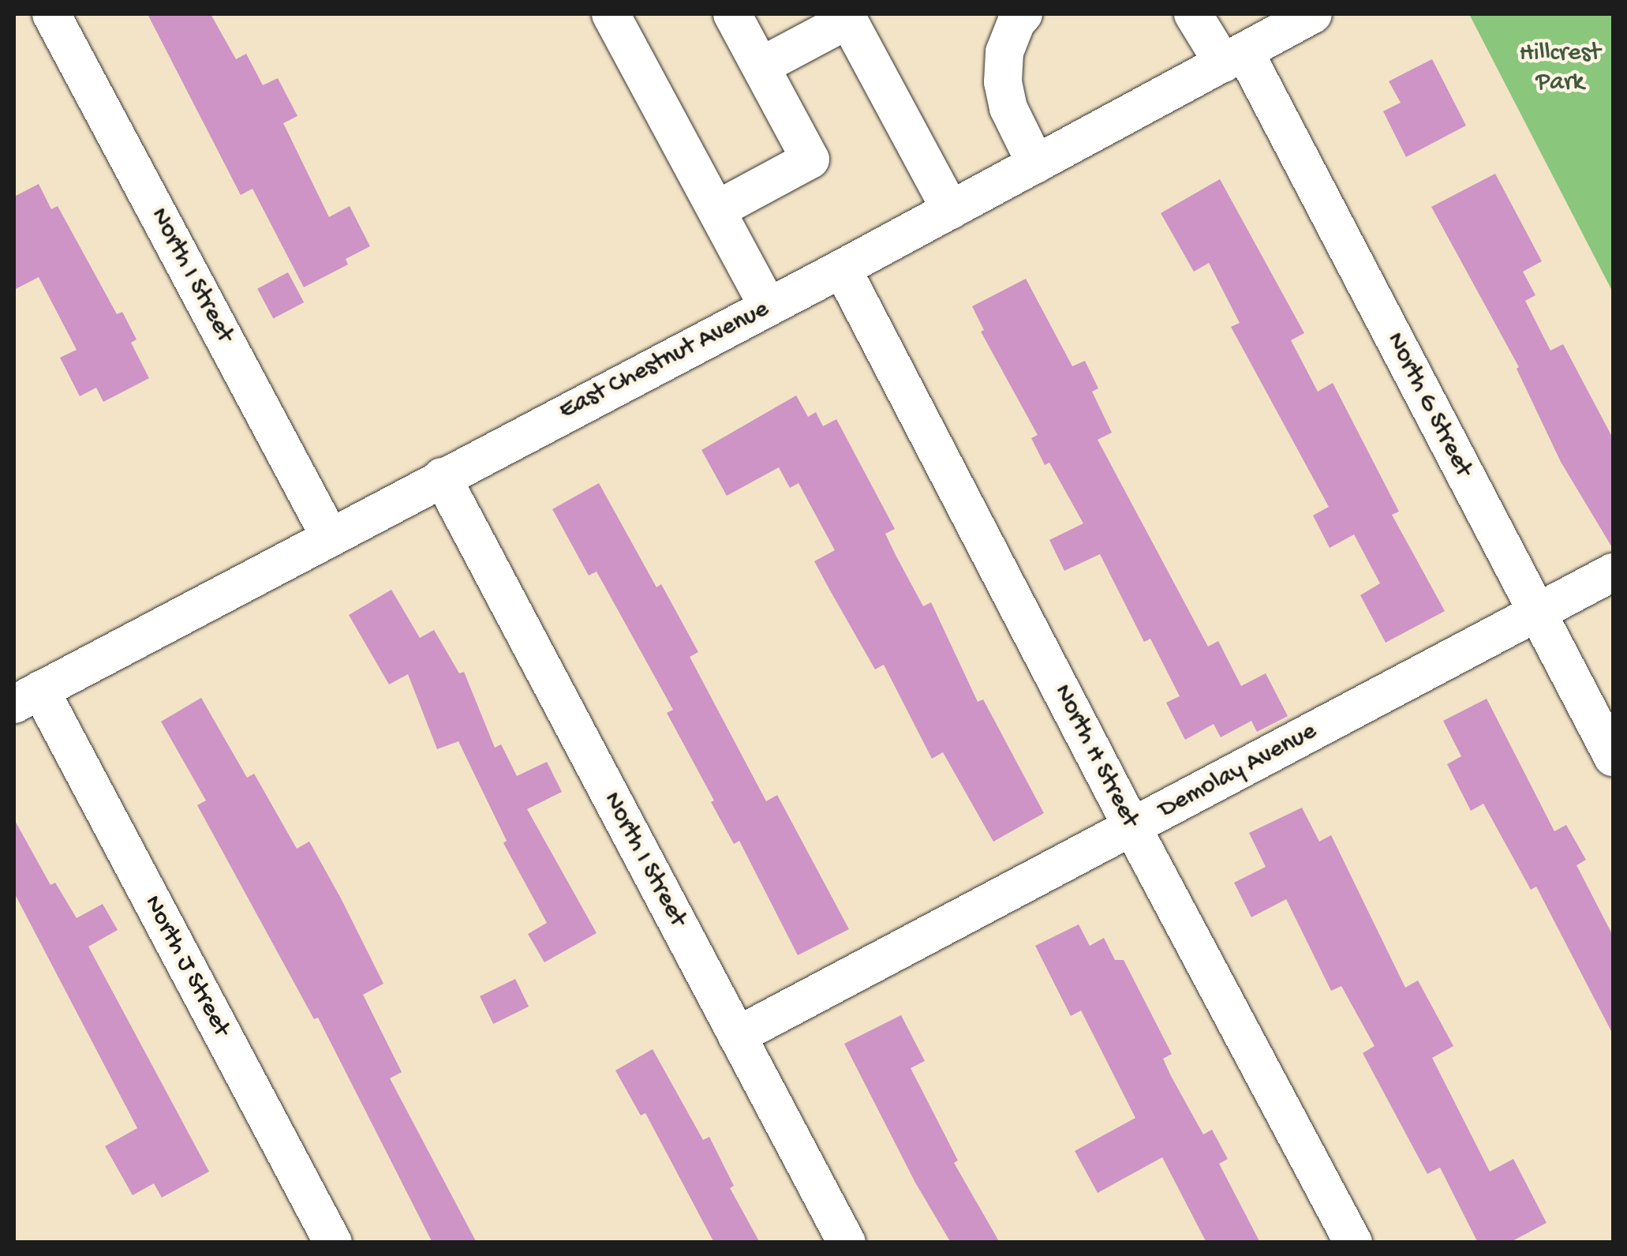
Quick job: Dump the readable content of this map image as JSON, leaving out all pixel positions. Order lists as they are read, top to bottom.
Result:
{
  "streets": {
    "street": [
      "North I Street",
      "East Chestnut Avenue",
      "North G Street",
      "North H Street",
      "Demolay Avenue",
      "North J Street"
    ]
  },
  "crossings": [
    ["North I Street", "East Chestnut Avenue"],
    ["North I Street", "Demolay Avenue"],
    ["East Chestnut Avenue", "North G Street"],
    ["East Chestnut Avenue", "North H Street"],
    ["East Chestnut Avenue", "North J Street"],
    ["North G Street", "Demolay Avenue"],
    ["North H Street", "Demolay Avenue"]
  ],
  "parks": ["Hillcrest Park"]
}
